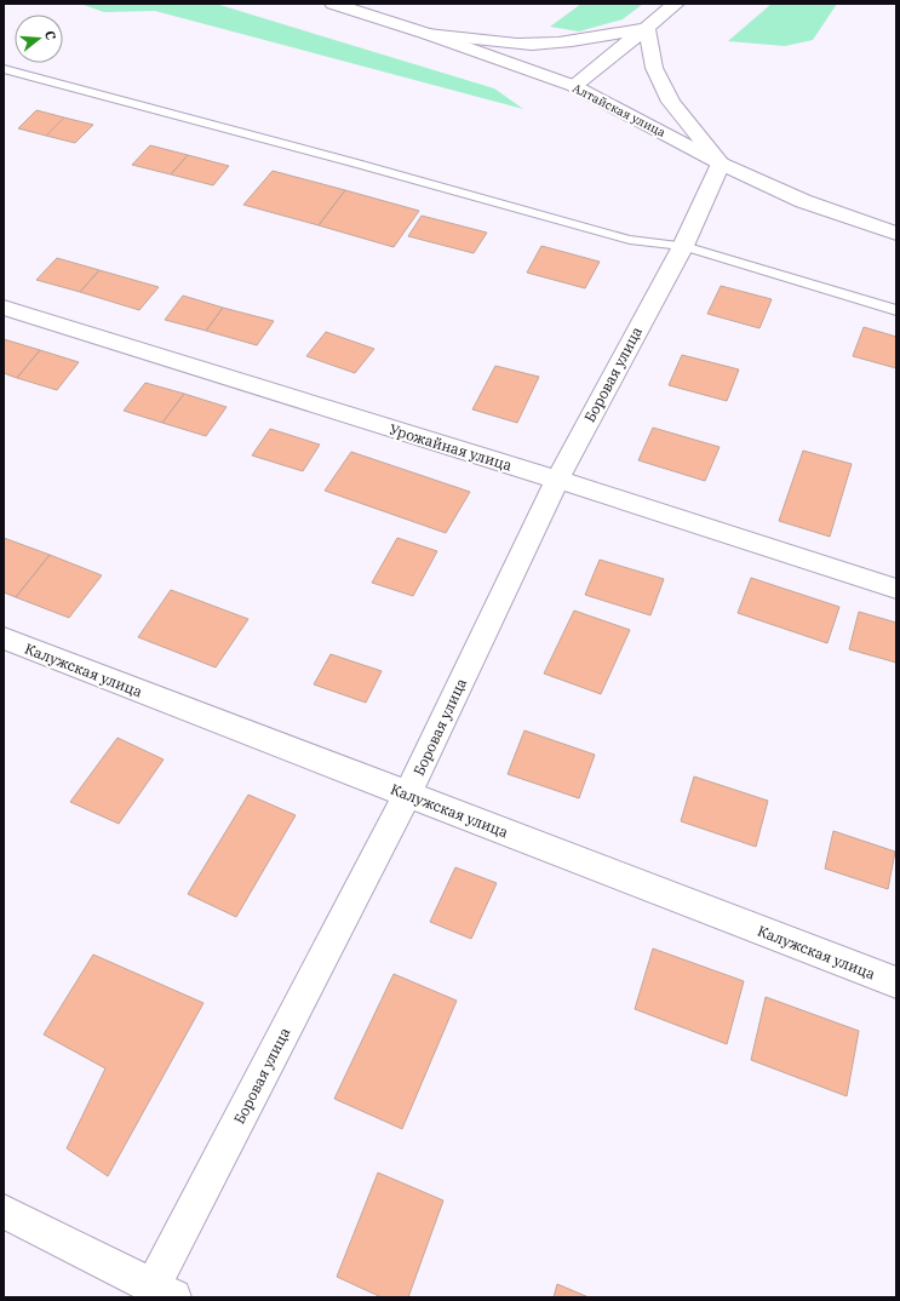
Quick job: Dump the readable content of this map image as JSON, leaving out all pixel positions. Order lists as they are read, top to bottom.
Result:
{
  "streets": {
    "street": [
      "Алтайская улица",
      "Боровая улица",
      "Урожайная улица",
      "Калужская улица"
    ]
  },
  "crossings": [
    ["Алтайская улица", "Боровая улица"],
    ["Боровая улица", "Урожайная улица"],
    ["Боровая улица", "Калужская улица"]
  ],
  "north": "right"
}
